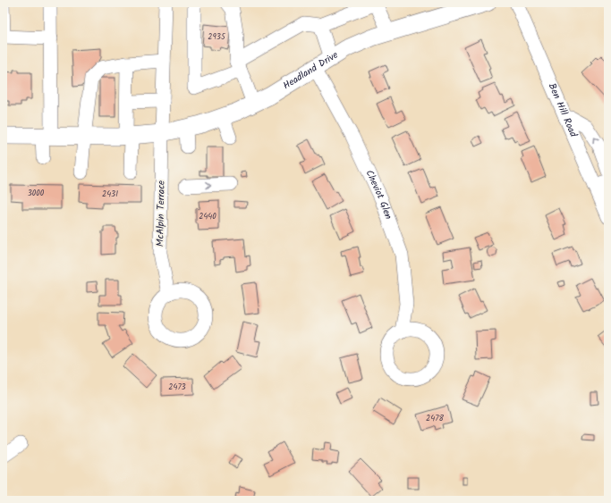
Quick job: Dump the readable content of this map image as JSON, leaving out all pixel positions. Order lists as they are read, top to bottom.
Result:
{
  "streets": {
    "main road": ["Headland Drive"],
    "street": ["Ben Hill Road", "Cheviot Glen", "McAlpin Terrace"]
  },
  "crossings": [
    ["Headland Drive", "Cheviot Glen"],
    ["Headland Drive", "McAlpin Terrace"]
  ],
  "house_numbers": [
    "2935",
    "3000",
    "2431",
    "2440",
    "2473",
    "2478"
  ]
}
